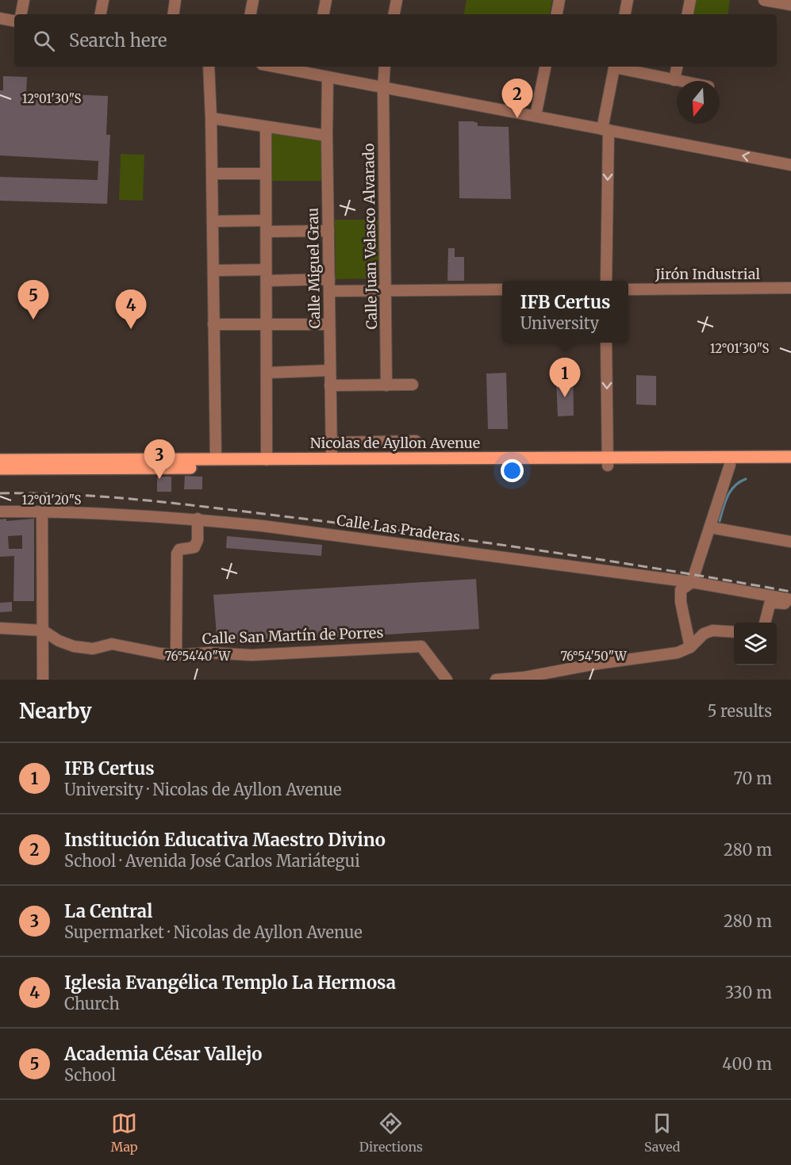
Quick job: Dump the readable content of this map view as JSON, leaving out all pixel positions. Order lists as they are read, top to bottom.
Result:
{
  "streets": {
    "main road": ["Nicolas de Ayllon Avenue"],
    "street": [
      "Calle Juan Velasco Alvarado",
      "Calle Miguel Grau",
      "Jirón Industrial",
      "Calle Las Praderas",
      "Calle San Martín de Porres"
    ]
  },
  "crossings": [
    ["Calle Miguel Grau", "Nicolas de Ayllon Avenue"]
  ],
  "north": "bottom",
  "page": {
    "search": "Search here",
    "pins": [
      "2",
      "5",
      "4",
      "1",
      "3"
    ],
    "popup": ["IFB Certus", "University"],
    "heading": ["Nearby", "5 results"],
    "list": [
      {
        "mark": "1",
        "name": "IFB Certus",
        "note": "University · Nicolas de Ayllon Avenue",
        "value": "70 m"
      },
      {
        "mark": "2",
        "name": "Institución Educativa Maestro Divino",
        "note": "School · Avenida José Carlos Mariátegui",
        "value": "280 m"
      },
      {
        "mark": "3",
        "name": "La Central",
        "note": "Supermarket · Nicolas de Ayllon Avenue",
        "value": "280 m"
      },
      {
        "mark": "4",
        "name": "Iglesia Evangélica Templo La Hermosa",
        "note": "Church",
        "value": "330 m"
      },
      {
        "mark": "5",
        "name": "Academia César Vallejo",
        "note": "School",
        "value": "400 m"
      }
    ],
    "nav": ["Map", "Directions", "Saved"]
  },
  "coordinates": [
    "12°01'30\"S",
    "12°01'20\"S",
    "76°54'40\"W",
    "76°54'50\"W"
  ]
}
